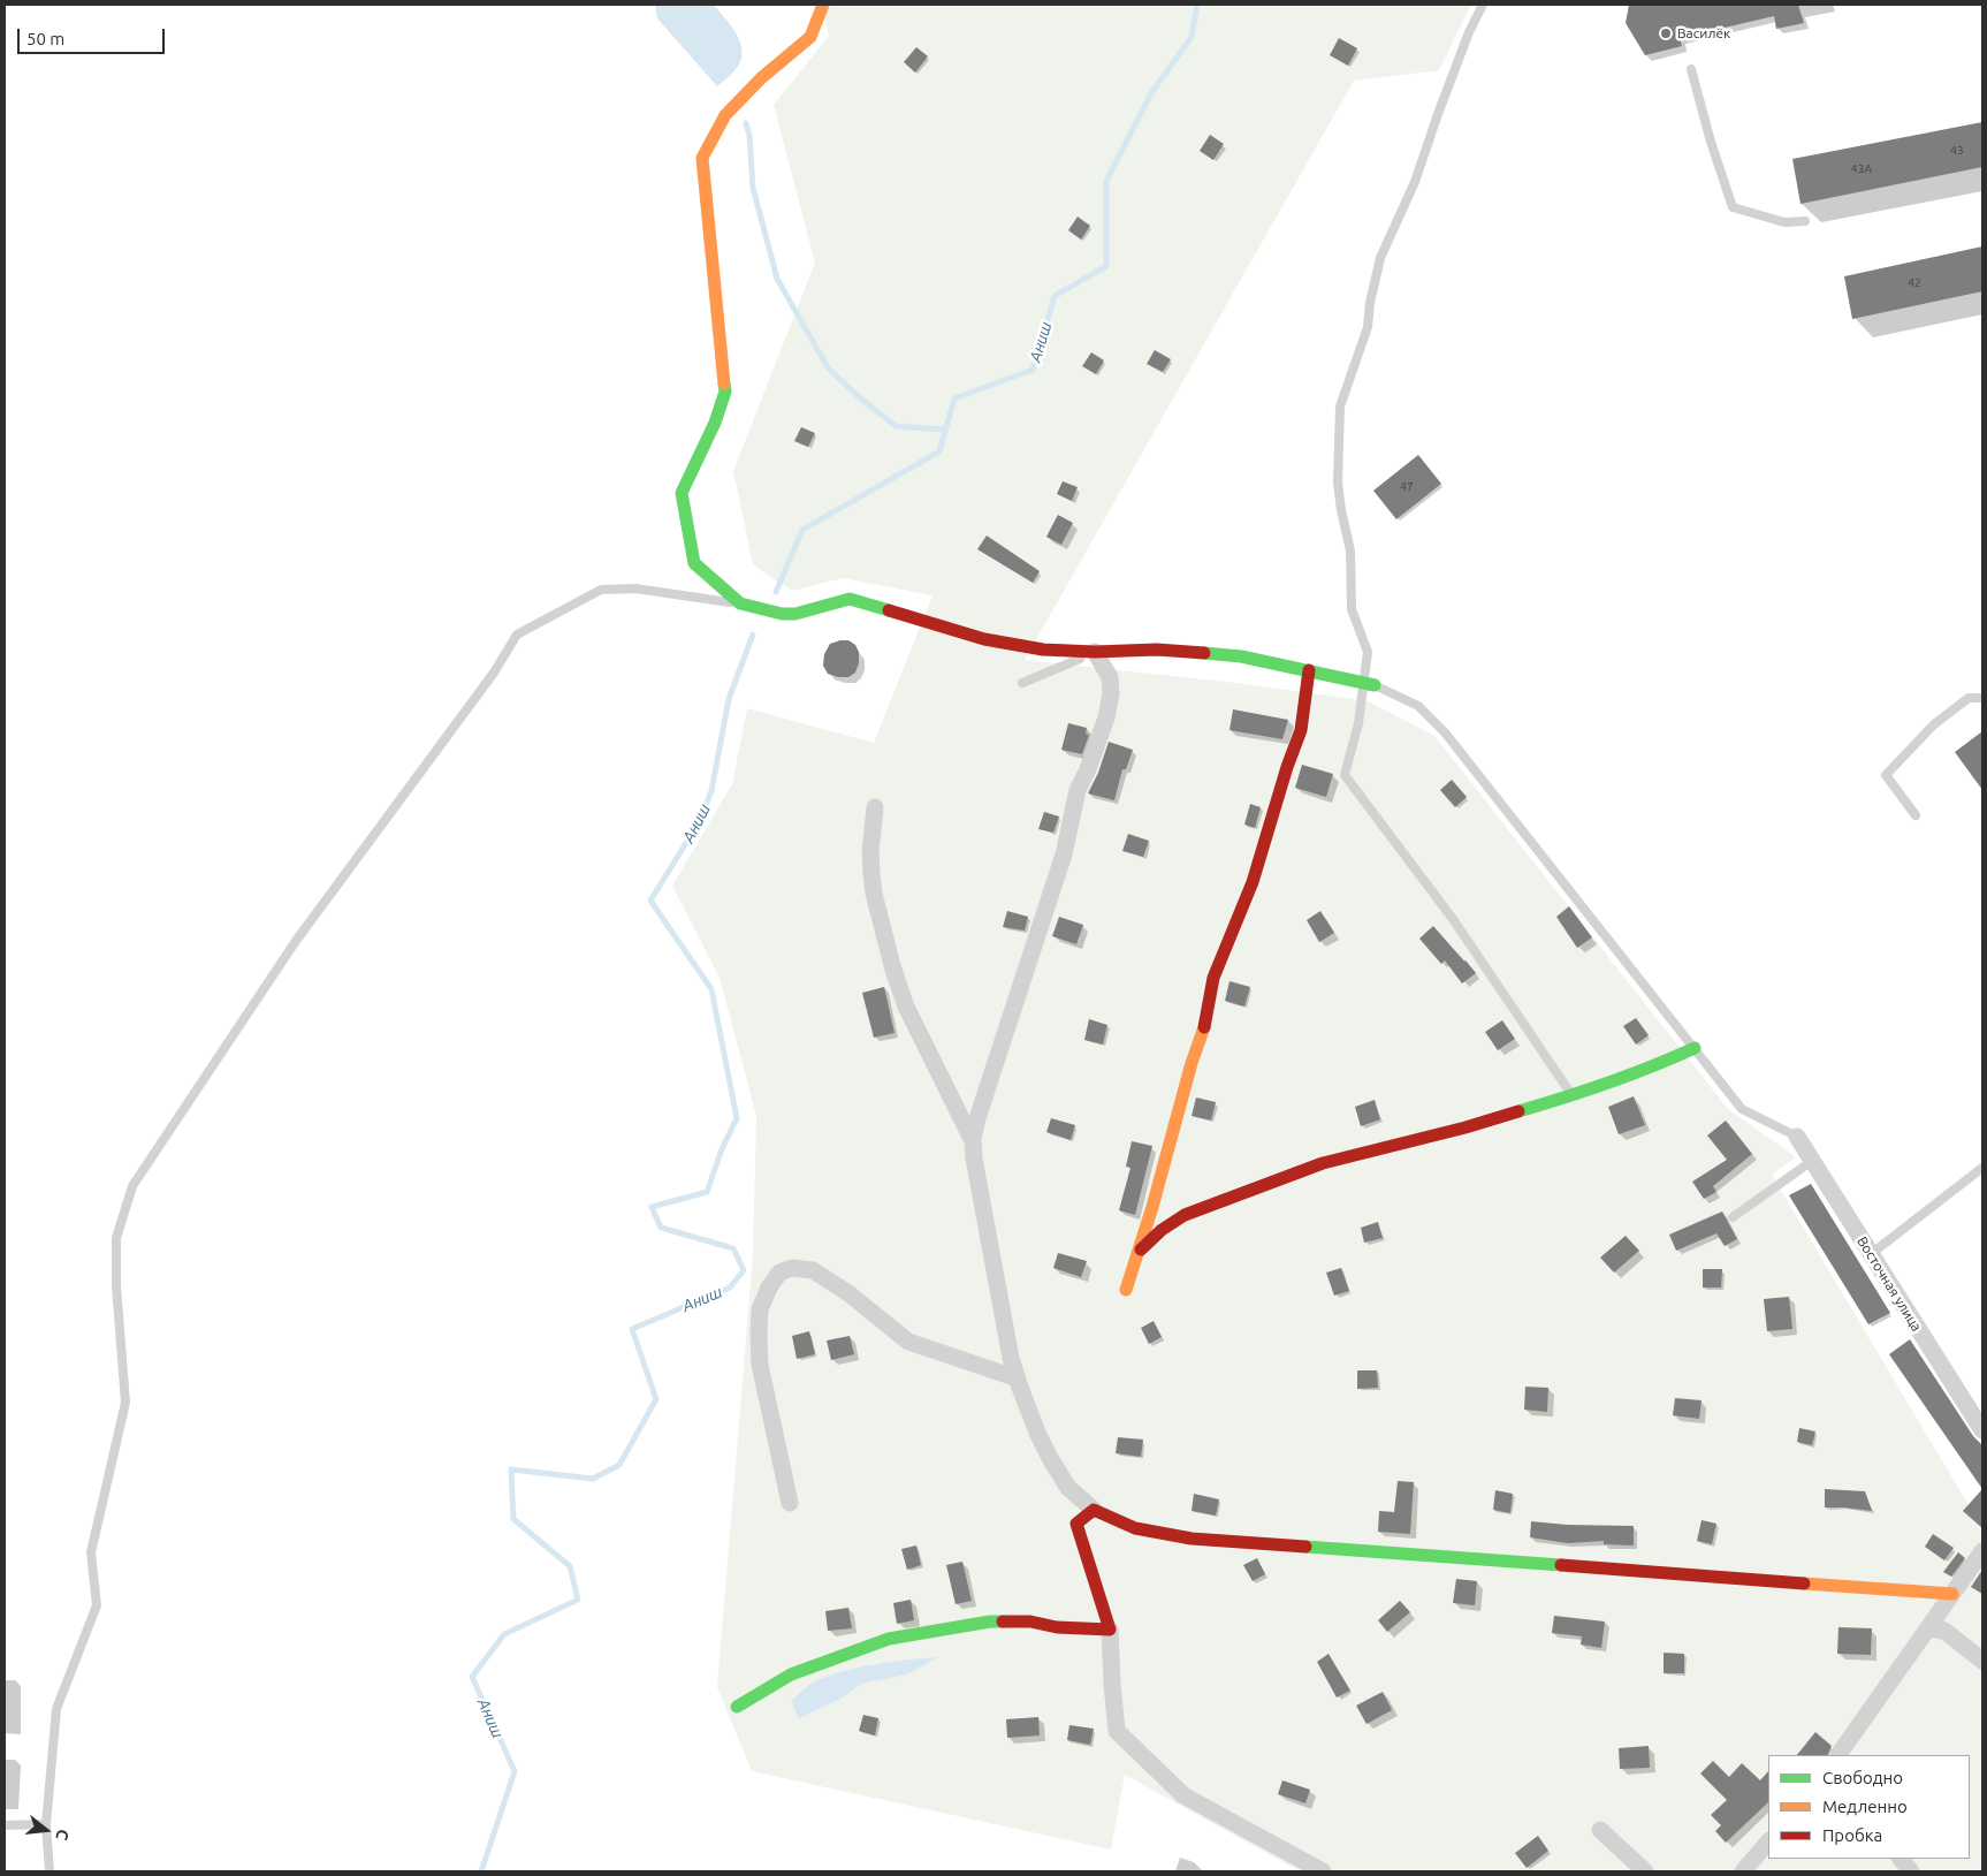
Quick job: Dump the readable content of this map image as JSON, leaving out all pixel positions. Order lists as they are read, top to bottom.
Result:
{
  "streets": {
    "street": ["Восточная улица"]
  },
  "water": ["Аниш"],
  "places": ["Василёк"],
  "house_numbers": [
    "43",
    "43А",
    "42",
    "47"
  ],
  "legend": ["Свободно", "Медленно", "Пробка"],
  "scale_bar": "50 m",
  "north": "right"
}
